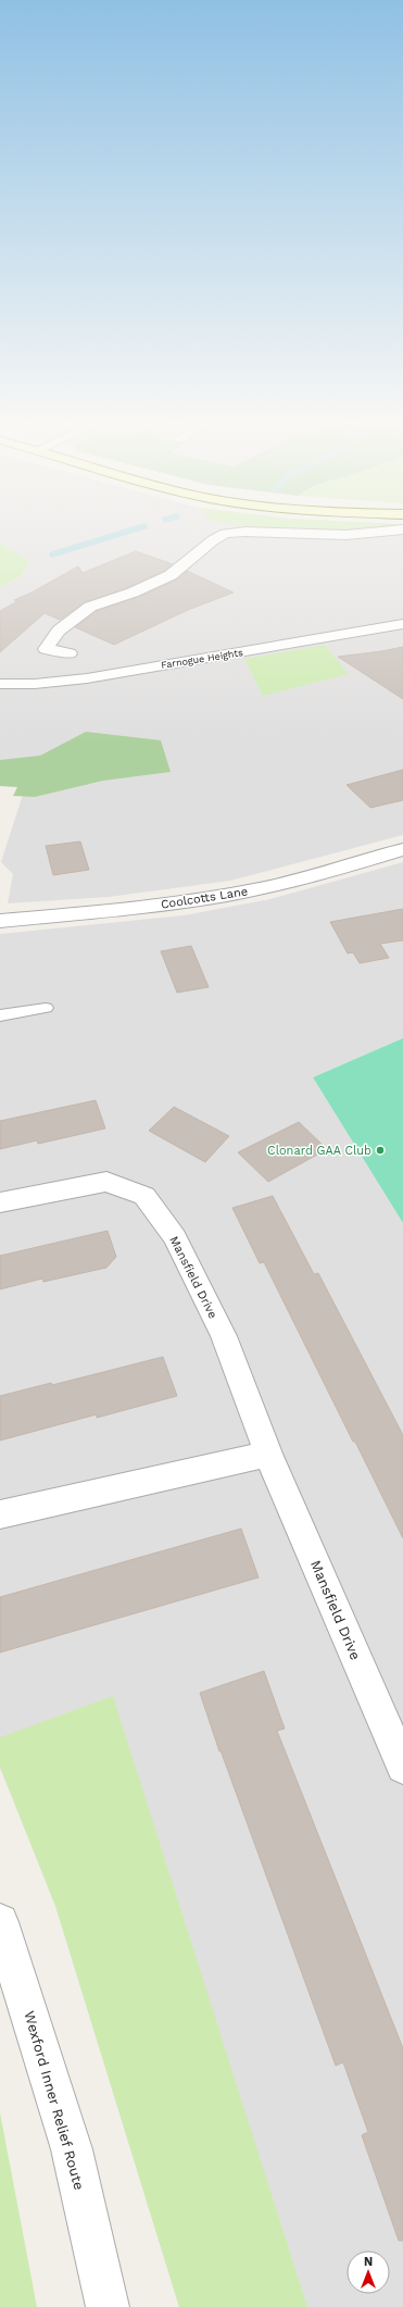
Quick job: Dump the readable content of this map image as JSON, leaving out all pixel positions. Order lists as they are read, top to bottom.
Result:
{
  "streets": {
    "street": [
      "Farnogue Heights",
      "Coolcotts Lane",
      "Mansfield Drive",
      "Wexford Inner Relief Route"
    ]
  },
  "places": ["Clonard GAA Club"],
  "north": "top"
}
